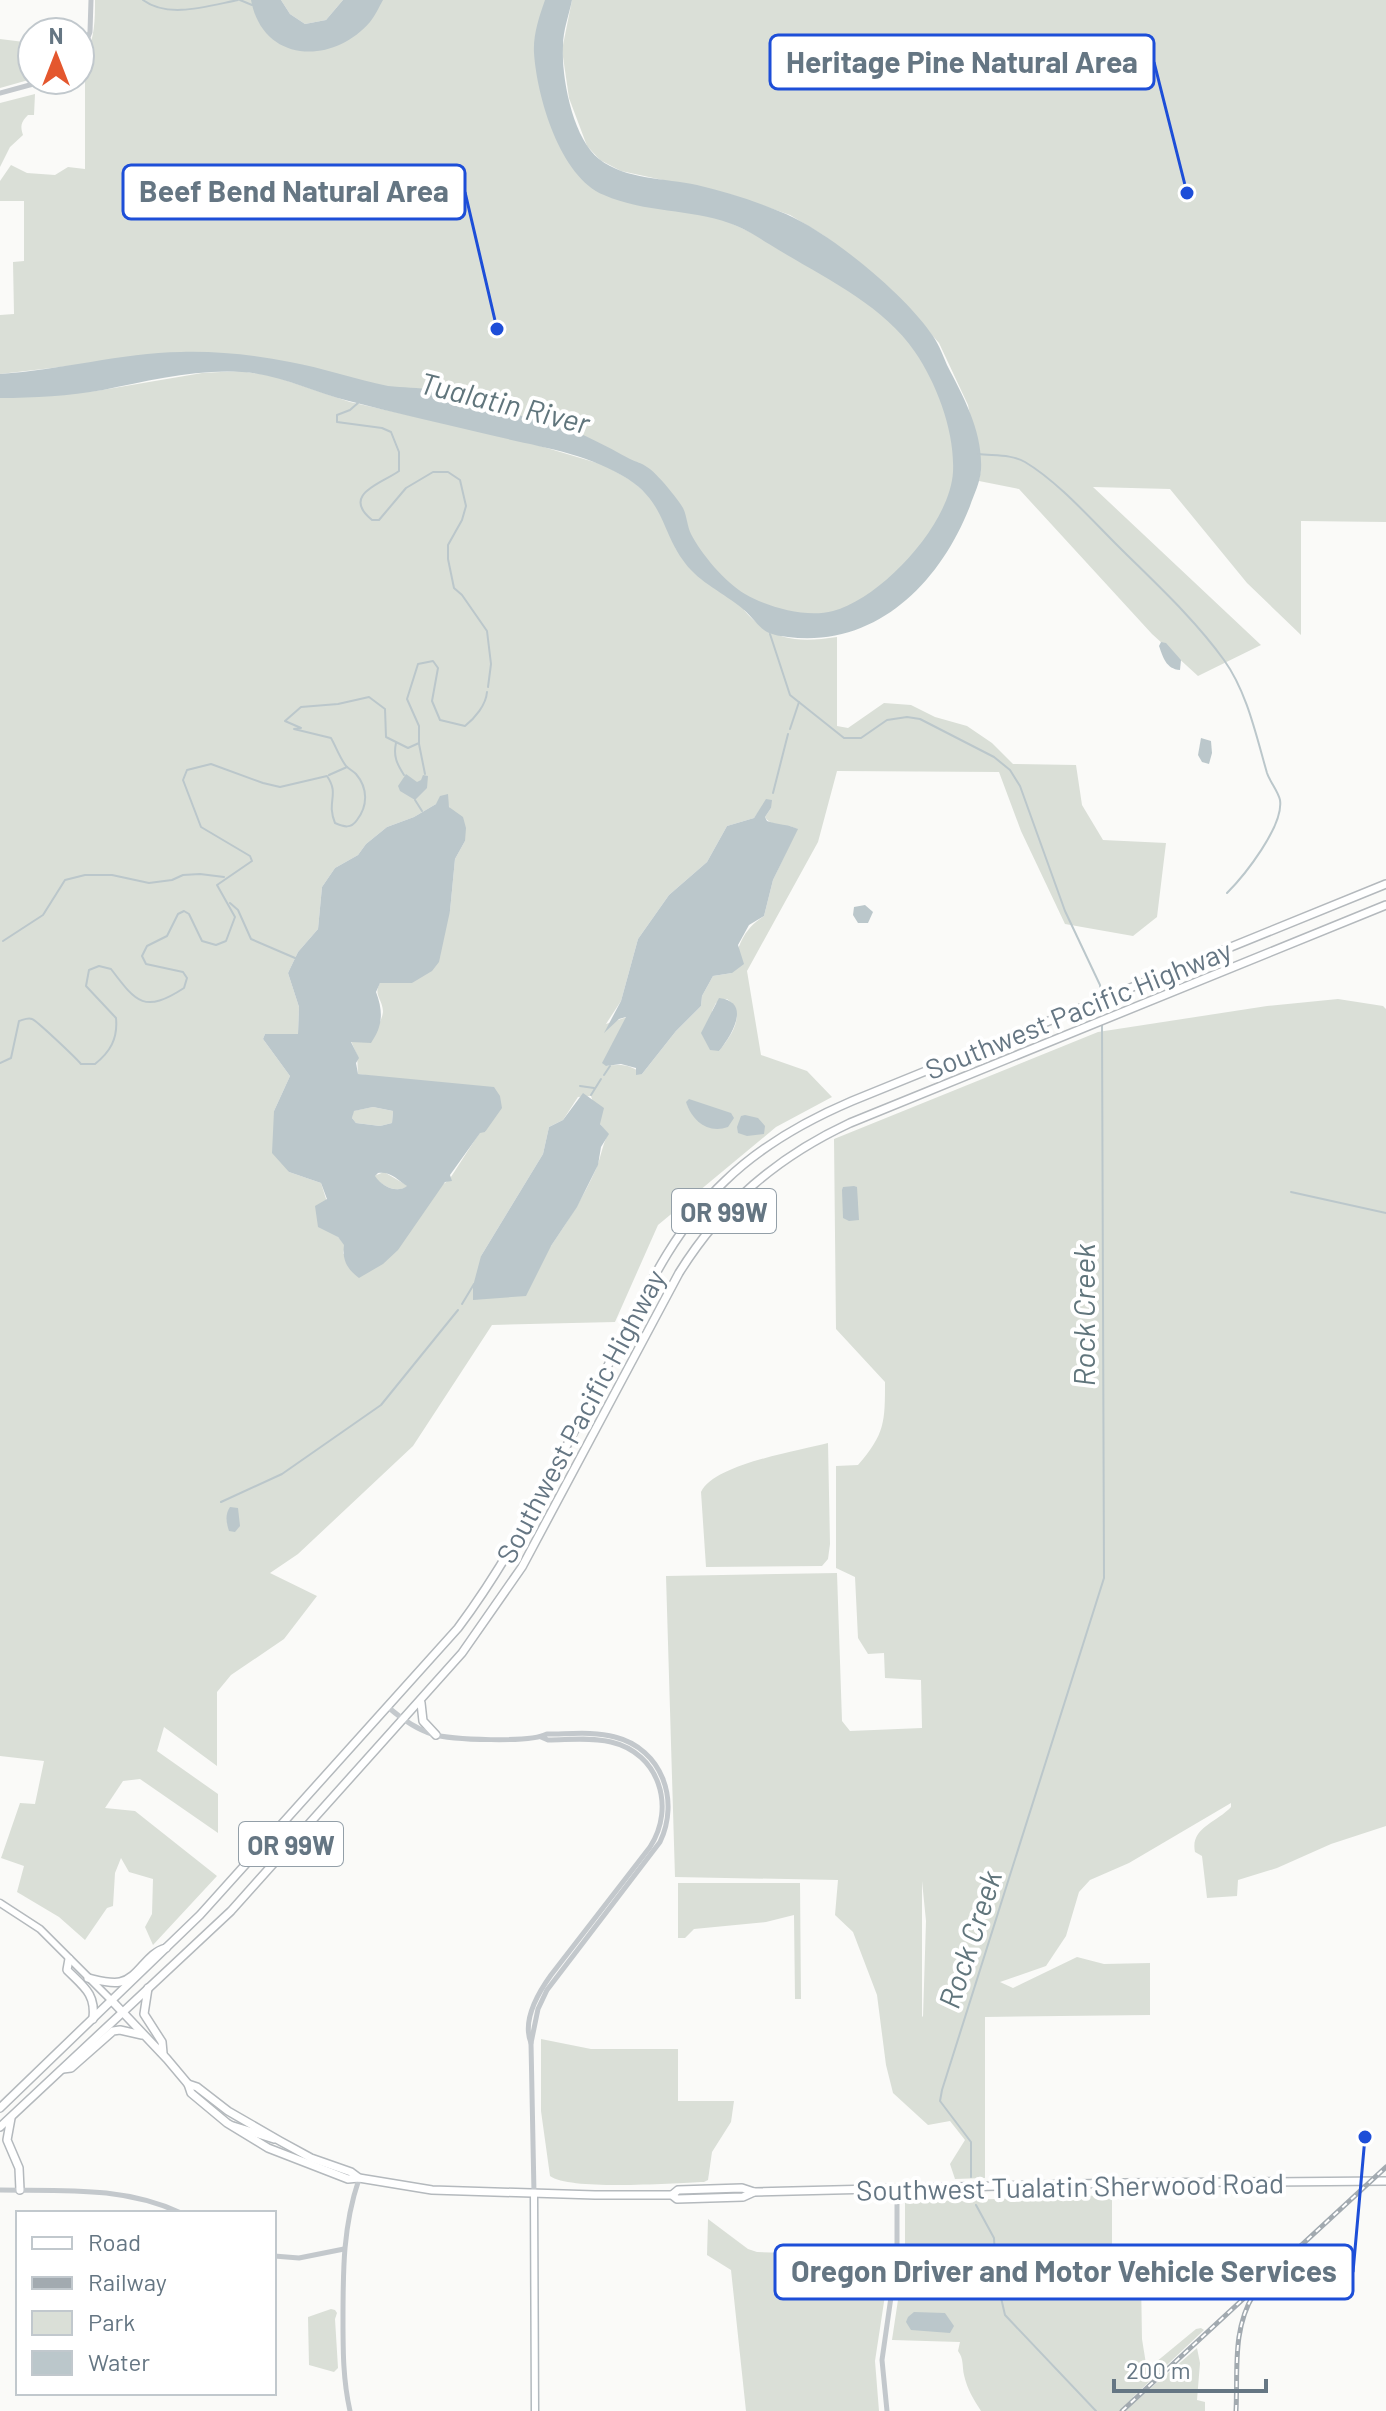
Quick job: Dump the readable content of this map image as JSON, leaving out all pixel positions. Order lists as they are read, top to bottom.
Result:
{
  "streets": {
    "highway": ["Southwest Pacific Highway", "OR 99W", "Southwest Tualatin Sherwood Road"]
  },
  "crossings": [
    ["Southwest Pacific Highway", "Southwest Tualatin Sherwood Road"]
  ],
  "water": ["Tualatin River", "Rock Creek"],
  "places": ["Heritage Pine Natural Area", "Beef Bend Natural Area", "Oregon Driver and Motor Vehicle Services"],
  "legend": [
    "Road",
    "Railway",
    "Park",
    "Water"
  ],
  "scale_bar": "200 m",
  "north": "top"
}
